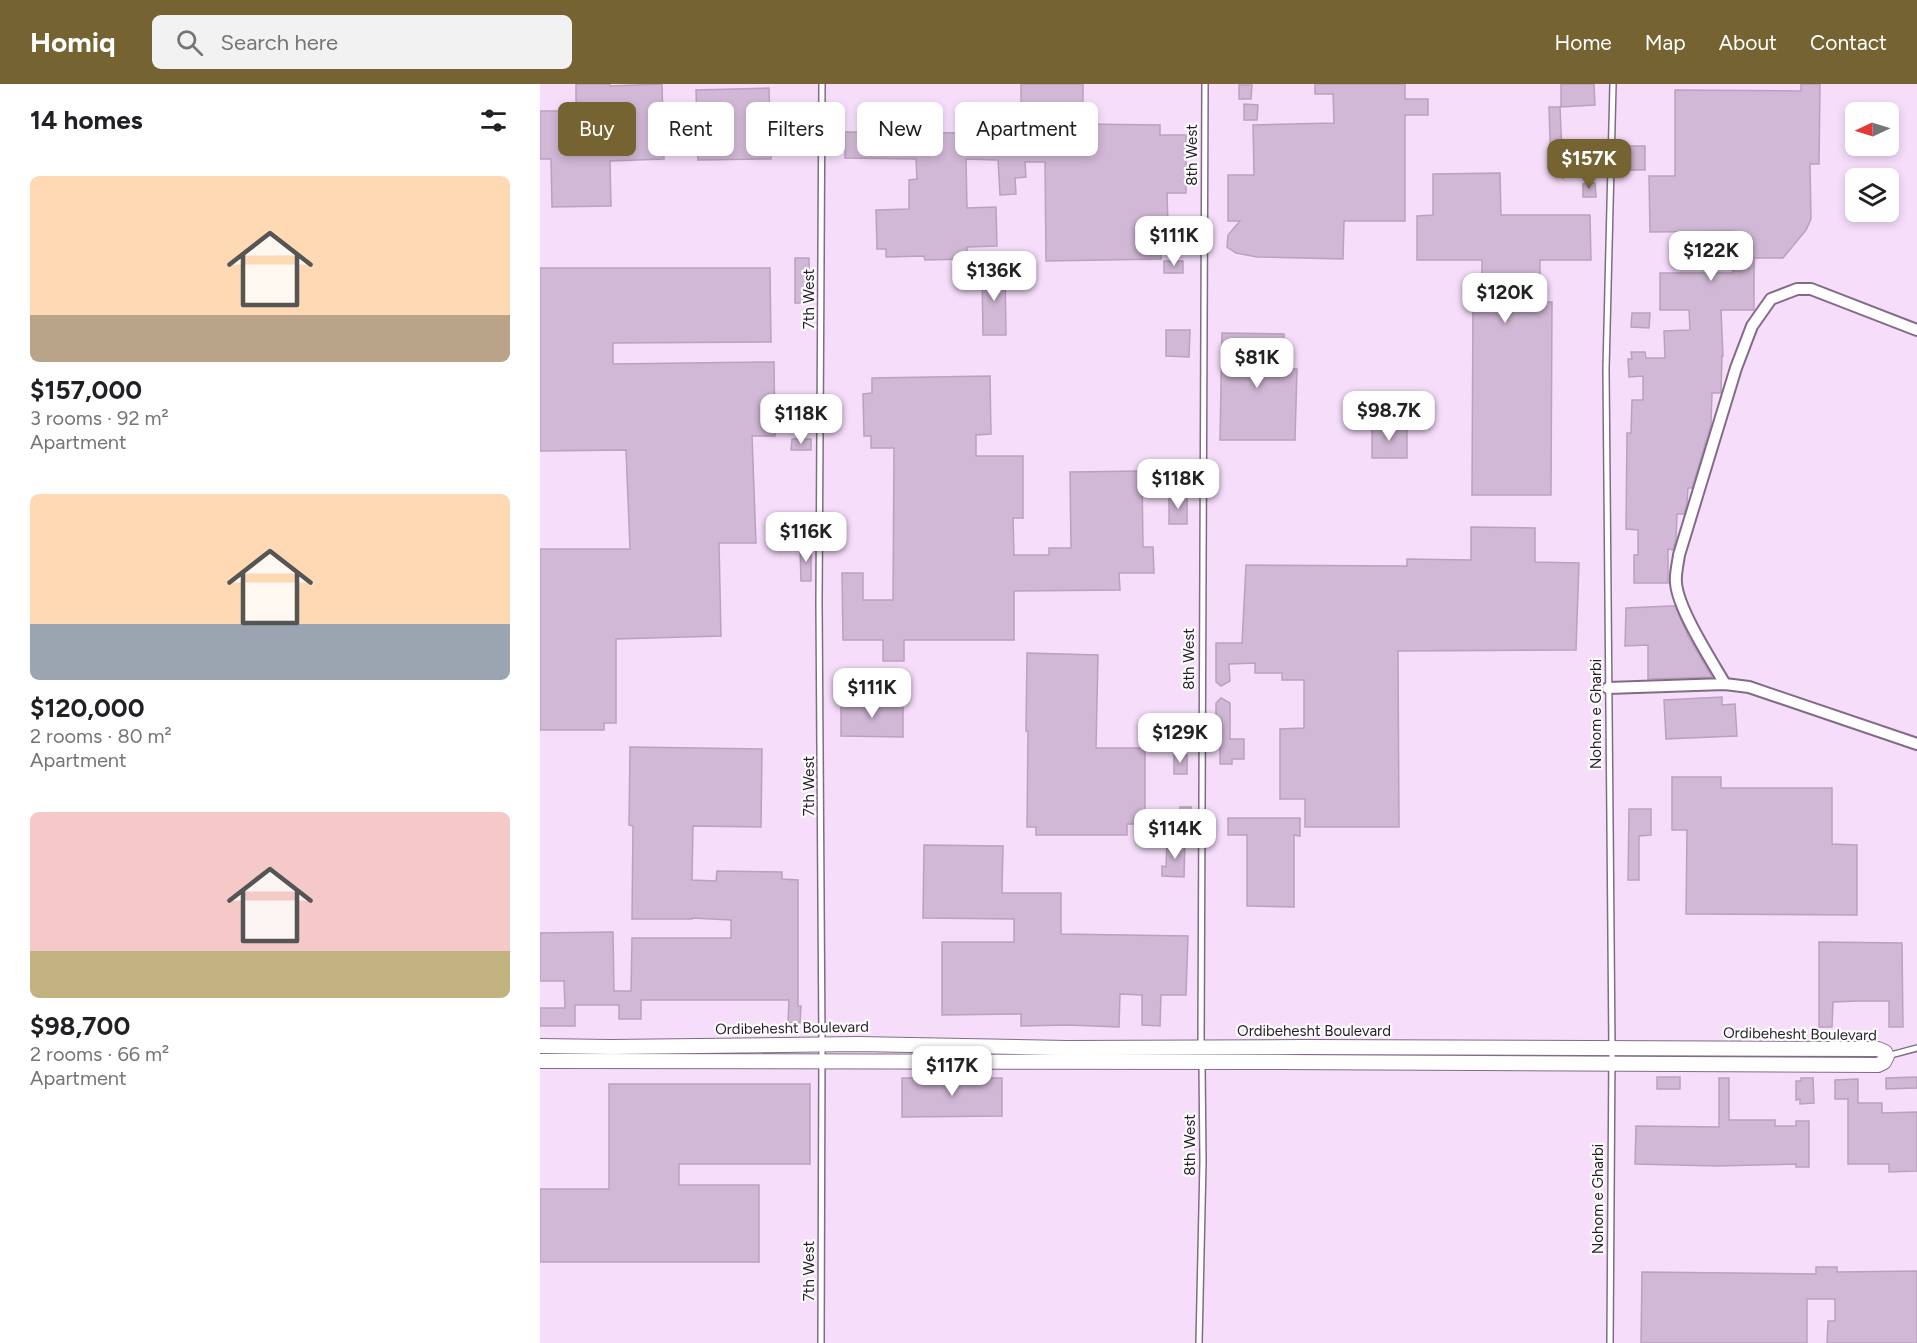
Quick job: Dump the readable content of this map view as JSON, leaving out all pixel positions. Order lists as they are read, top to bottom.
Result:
{
  "streets": {
    "street": ["Ordibehesht Boulevard"],
    "lane": ["8th West", "7th West", "Nohom e Gharbi"]
  },
  "crossings": [
    ["8th West", "Ordibehesht Boulevard"],
    ["7th West", "Ordibehesht Boulevard"],
    ["Nohom e Gharbi", "Ordibehesht Boulevard"]
  ],
  "north": "left",
  "page": {
    "header": "Homiq",
    "search": "Search here",
    "nav": [
      "Home",
      "Map",
      "About",
      "Contact"
    ],
    "heading": "14 homes",
    "chip": [
      "Buy",
      "Rent",
      "Filters",
      "New",
      "Apartment"
    ],
    "price": [
      "$157K",
      "$111K",
      "$122K",
      "$136K",
      "$120K",
      "$81K",
      "$98.7K",
      "$118K",
      "$118K",
      "$116K",
      "$111K",
      "$129K",
      "$114K",
      "$117K"
    ],
    "list": [
      {
        "name": "$157,000",
        "note": "3 rooms · 92 m² · Apartment"
      },
      {
        "name": "$120,000",
        "note": "2 rooms · 80 m² · Apartment"
      },
      {
        "name": "$98,700",
        "note": "2 rooms · 66 m² · Apartment"
      }
    ]
  }
}
